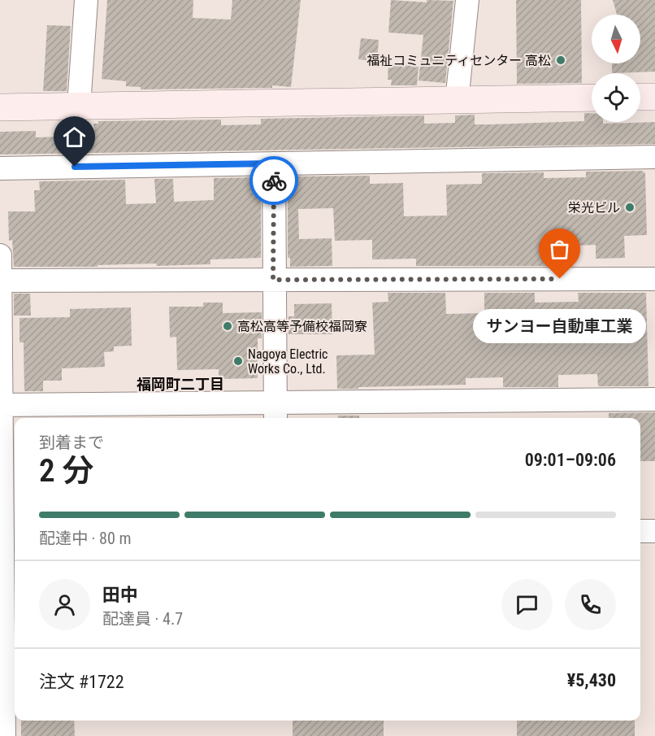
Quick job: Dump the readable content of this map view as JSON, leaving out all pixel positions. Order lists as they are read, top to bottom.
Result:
{
  "districts": ["福岡町二丁目"],
  "places": [
    "福祉コミュニティセンター 高松",
    "栄光ビル",
    "サンヨー自動車工業",
    "高松高等予備校福岡寮",
    "Nagoya Electric Works Co., Ltd."
  ],
  "north": "bottom",
  "page": {
    "bubble": "サンヨー自動車工業",
    "heading": ["2 分", "到着まで", "09:01–09:06"],
    "panel": [
      "田中",
      "配達員 · 4.7",
      "注文 #1722",
      "¥5,430"
    ],
    "bar": "配達中 · 80 m"
  }
}
